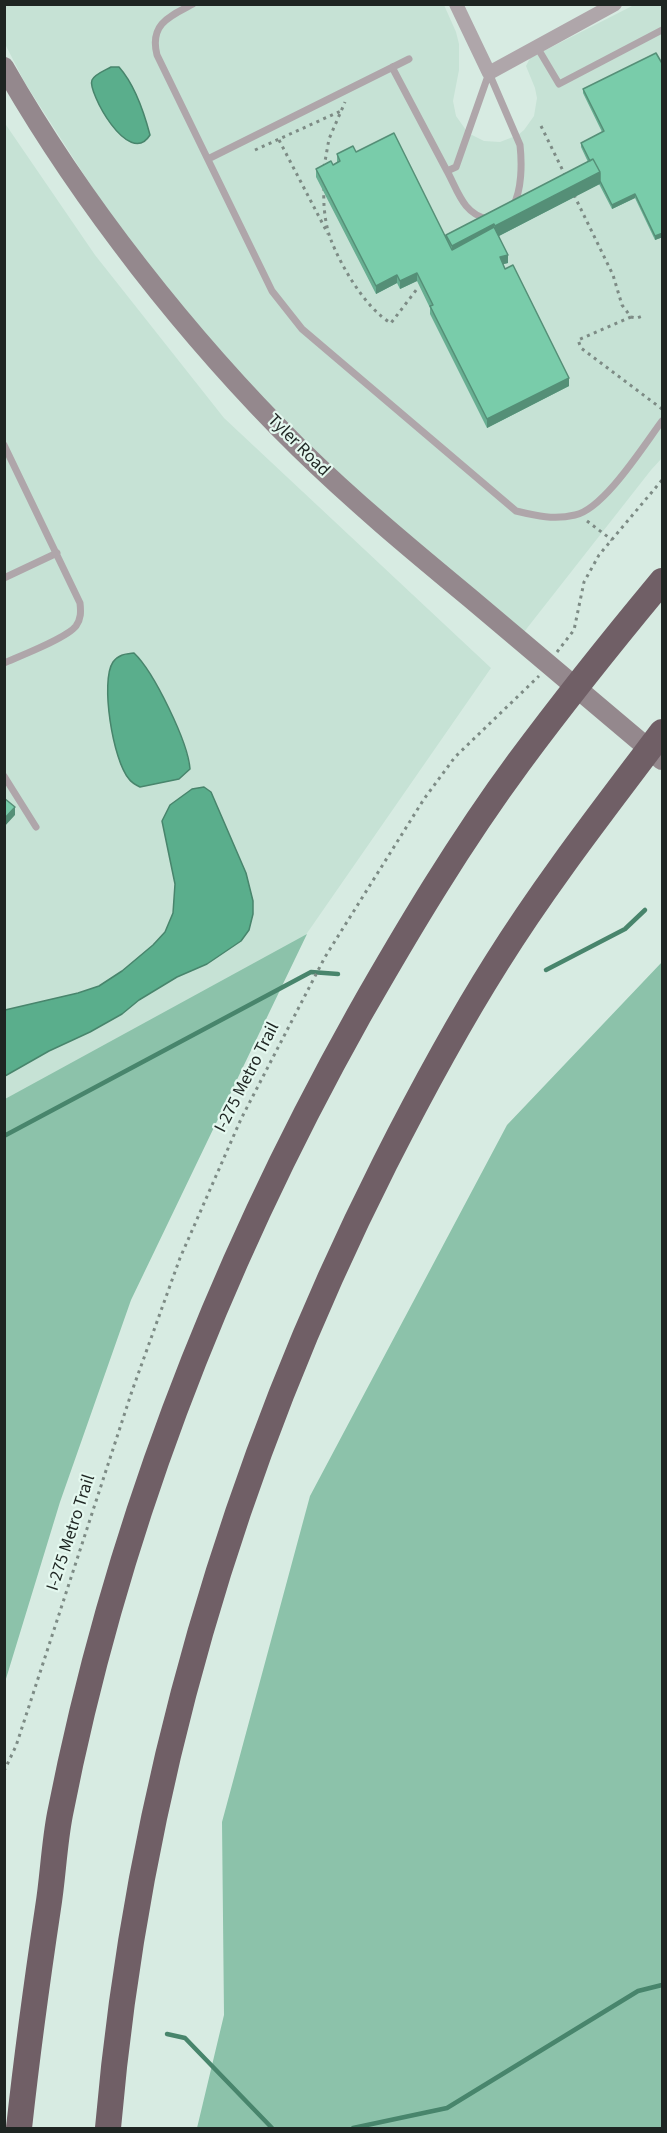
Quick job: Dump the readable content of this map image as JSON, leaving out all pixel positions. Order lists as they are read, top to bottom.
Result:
{
  "streets": {
    "street": ["Tyler Road"],
    "path": ["I-275 Metro Trail"]
  }
}
